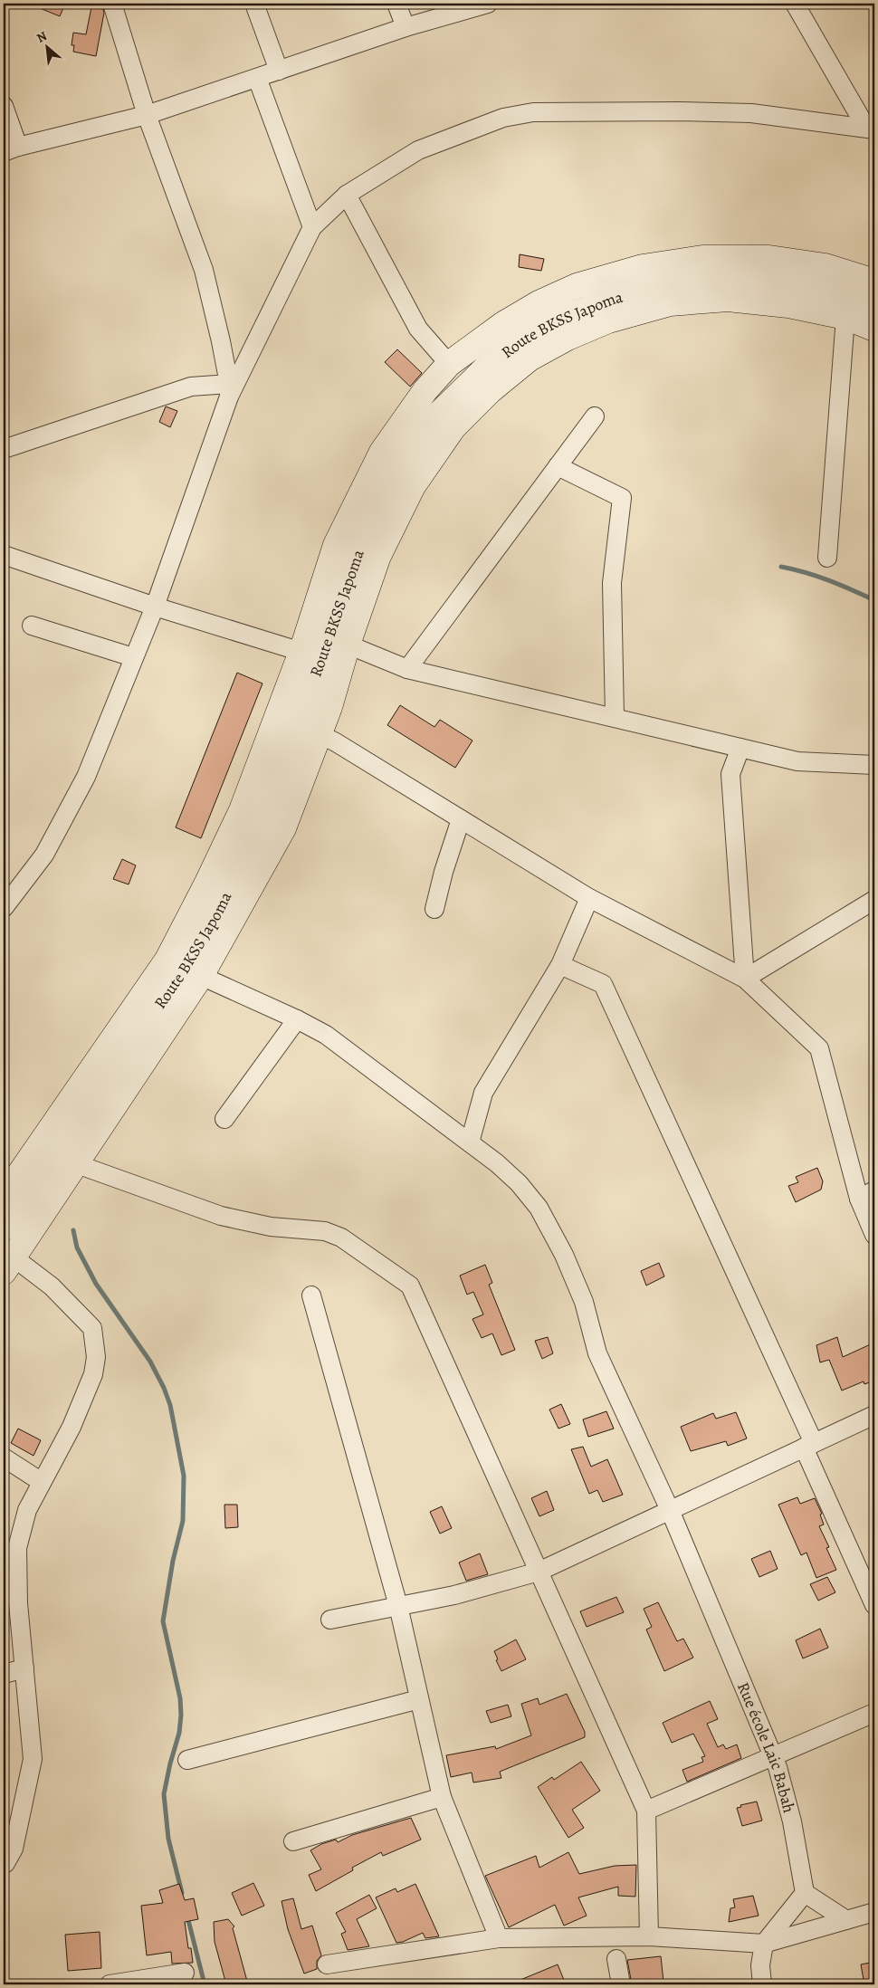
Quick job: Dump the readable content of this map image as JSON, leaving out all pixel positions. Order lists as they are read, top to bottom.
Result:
{
  "streets": {
    "main road": ["Route BKSS Japoma"],
    "street": ["Rue école Laic Babah"]
  },
  "north": "top left"
}
